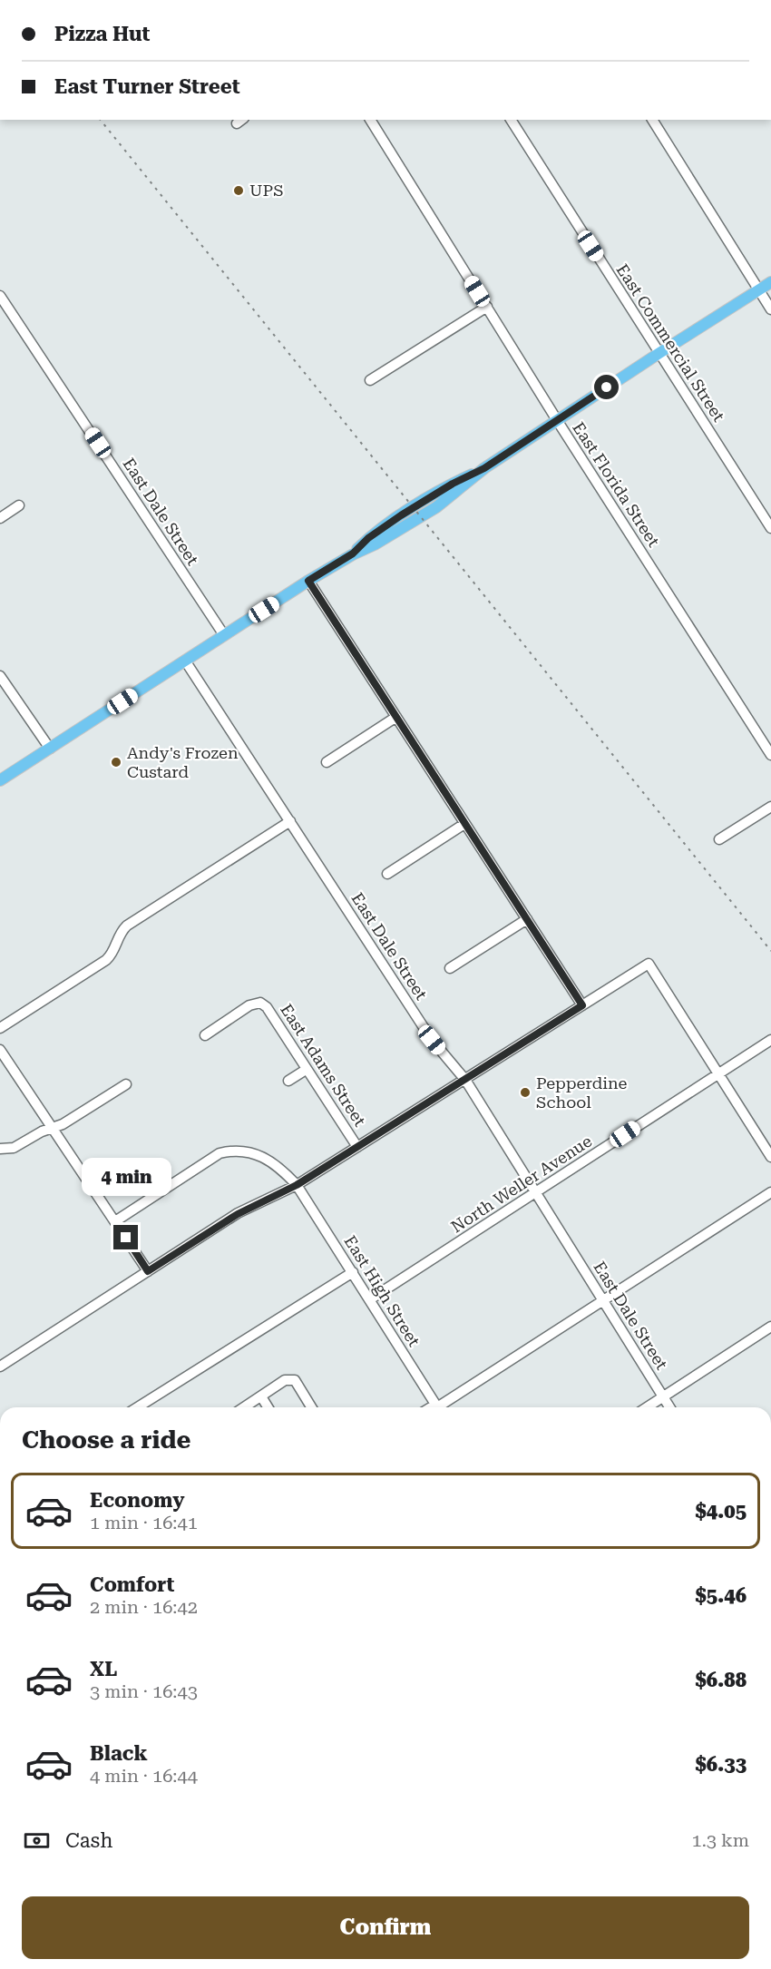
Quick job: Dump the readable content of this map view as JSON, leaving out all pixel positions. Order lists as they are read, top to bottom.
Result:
{
  "streets": {
    "street": [
      "East Commercial Street",
      "East Florida Street",
      "East Dale Street",
      "East Adams Street",
      "North Weller Avenue",
      "East High Street"
    ]
  },
  "crossings": [
    ["East Dale Street", "North Weller Avenue"],
    ["North Weller Avenue", "East High Street"]
  ],
  "places": ["UPS", "Andy's Frozen Custard", "Pepperdine School"],
  "page": {
    "banner": ["Pizza Hut", "East Turner Street"],
    "bubble": "4 min",
    "heading": "Choose a ride",
    "list": [
      {
        "name": "Economy",
        "note": "1 min · 16:41",
        "value": "$4.05"
      },
      {
        "name": "Comfort",
        "note": "2 min · 16:42",
        "value": "$5.46"
      },
      {
        "name": "XL",
        "note": "3 min · 16:43",
        "value": "$6.88"
      },
      {
        "name": "Black",
        "note": "4 min · 16:44",
        "value": "$6.33"
      }
    ],
    "pay": ["Cash", "1.3 km"],
    "buttons": "Confirm"
  }
}
